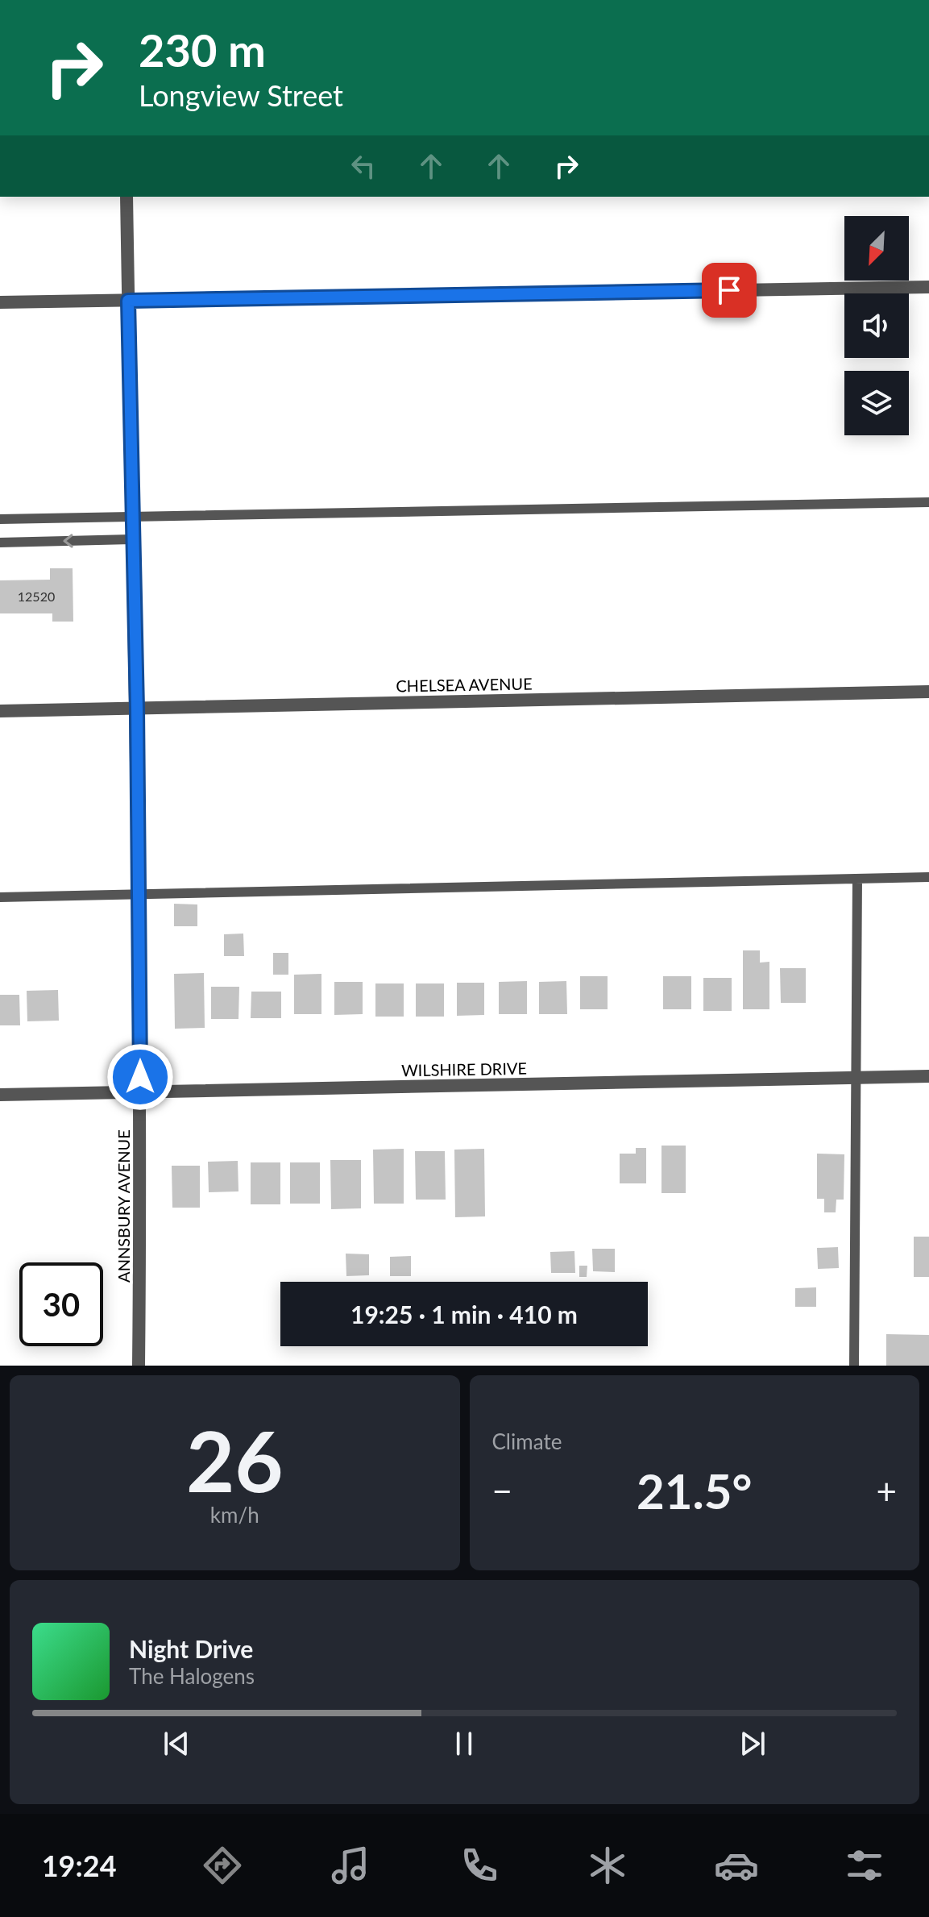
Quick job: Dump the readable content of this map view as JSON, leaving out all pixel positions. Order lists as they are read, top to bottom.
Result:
{
  "streets": {
    "street": ["CHELSEA AVENUE", "WILSHIRE DRIVE", "ANNSBURY AVENUE"]
  },
  "crossings": [
    ["CHELSEA AVENUE", "ANNSBURY AVENUE"],
    ["WILSHIRE DRIVE", "ANNSBURY AVENUE"]
  ],
  "house_numbers": ["12520"],
  "north": "bottom left",
  "page": {
    "turn": ["230 m", "Longview Street"],
    "limit": "30",
    "trip": "19:25 · 1 min · 410 m",
    "tile": [
      ["26", "km/h"],
      "Climate"
    ],
    "heat": ["−", "21.5°", "+"],
    "song": ["Night Drive", "The Halogens"],
    "tabs": "19:24"
  }
}
